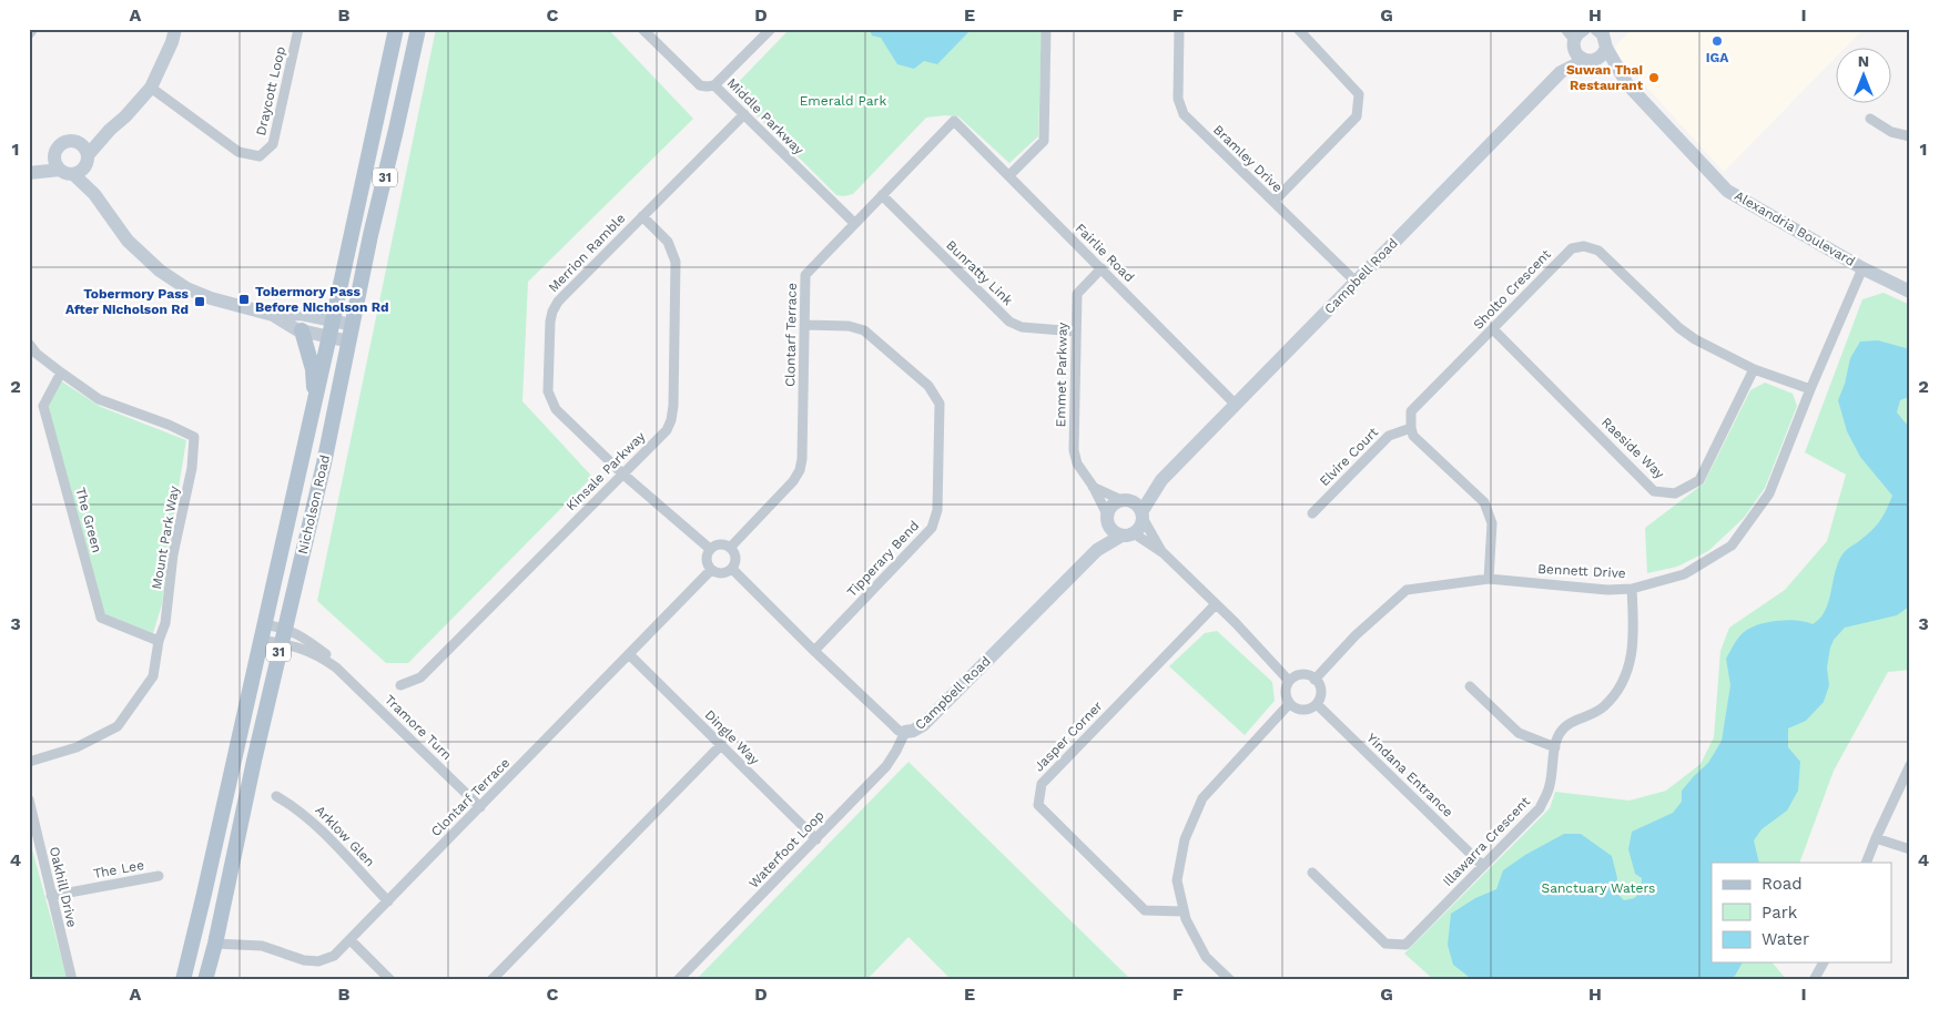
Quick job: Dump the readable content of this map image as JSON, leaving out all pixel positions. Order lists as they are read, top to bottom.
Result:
{
  "streets": {
    "main road": ["31", "Nicholson Road"],
    "street": [
      "Draycott Loop",
      "Middle Parkway",
      "Bramley Drive",
      "Alexandria Boulevard",
      "Merrion Ramble",
      "Fairlie Road",
      "Bunratty Link",
      "Campbell Road",
      "Sholto Crescent",
      "Clontarf Terrace",
      "Emmet Parkway",
      "Raeside Way",
      "Elvire Court",
      "Kinsale Parkway",
      "The Green",
      "Mount Park Way",
      "Tipperary Bend",
      "Bennett Drive",
      "Tramore Turn",
      "Jasper Corner",
      "Dingle Way",
      "Yindana Entrance",
      "Arklow Glen",
      "Illawarra Crescent",
      "Waterfoot Loop",
      "The Lee",
      "Oakhill Drive"
    ]
  },
  "crossings": [
    ["Middle Parkway", "Merrion Ramble"],
    ["Middle Parkway", "Clontarf Terrace"],
    ["Bramley Drive", "Campbell Road"],
    ["Alexandria Boulevard", "Campbell Road"],
    ["Alexandria Boulevard", "Bennett Drive"],
    ["Merrion Ramble", "Campbell Road"],
    ["Merrion Ramble", "Clontarf Terrace"],
    ["Merrion Ramble", "Kinsale Parkway"],
    ["Fairlie Road", "Campbell Road"],
    ["Fairlie Road", "Clontarf Terrace"],
    ["Fairlie Road", "Emmet Parkway"],
    ["Bunratty Link", "Clontarf Terrace"],
    ["Bunratty Link", "Emmet Parkway"],
    ["Campbell Road", "Clontarf Terrace"],
    ["Campbell Road", "Emmet Parkway"],
    ["Campbell Road", "Tipperary Bend"],
    ["Campbell Road", "Waterfoot Loop"],
    ["Sholto Crescent", "Raeside Way"],
    ["Sholto Crescent", "Elvire Court"],
    ["Sholto Crescent", "Bennett Drive"],
    ["Clontarf Terrace", "Nicholson Road"],
    ["Clontarf Terrace", "Tipperary Bend"],
    ["Clontarf Terrace", "Tramore Turn"],
    ["Clontarf Terrace", "Dingle Way"],
    ["Clontarf Terrace", "Arklow Glen"],
    ["Nicholson Road", "Tramore Turn"],
    ["The Green", "Mount Park Way"],
    ["Bennett Drive", "Yindana Entrance"],
    ["Bennett Drive", "Illawarra Crescent"],
    ["Dingle Way", "Waterfoot Loop"],
    ["Yindana Entrance", "Illawarra Crescent"],
    ["The Lee", "Oakhill Drive"]
  ],
  "parks": ["Emerald Park", "Sanctuary Waters"],
  "places": {
    "other": ["IGA", "Suwan Thai Restaurant"],
    "transit": ["Tobermory Pass Before Nicholson Rd", "Tobermory Pass After Nicholson Rd"]
  },
  "legend": ["Road", "Park", "Water"],
  "north": "top",
  "grid": {
    "columns": [
      "A",
      "B",
      "C",
      "D",
      "E",
      "F",
      "G",
      "H",
      "I"
    ],
    "rows": [
      "1",
      "2",
      "3",
      "4"
    ]
  }
}
